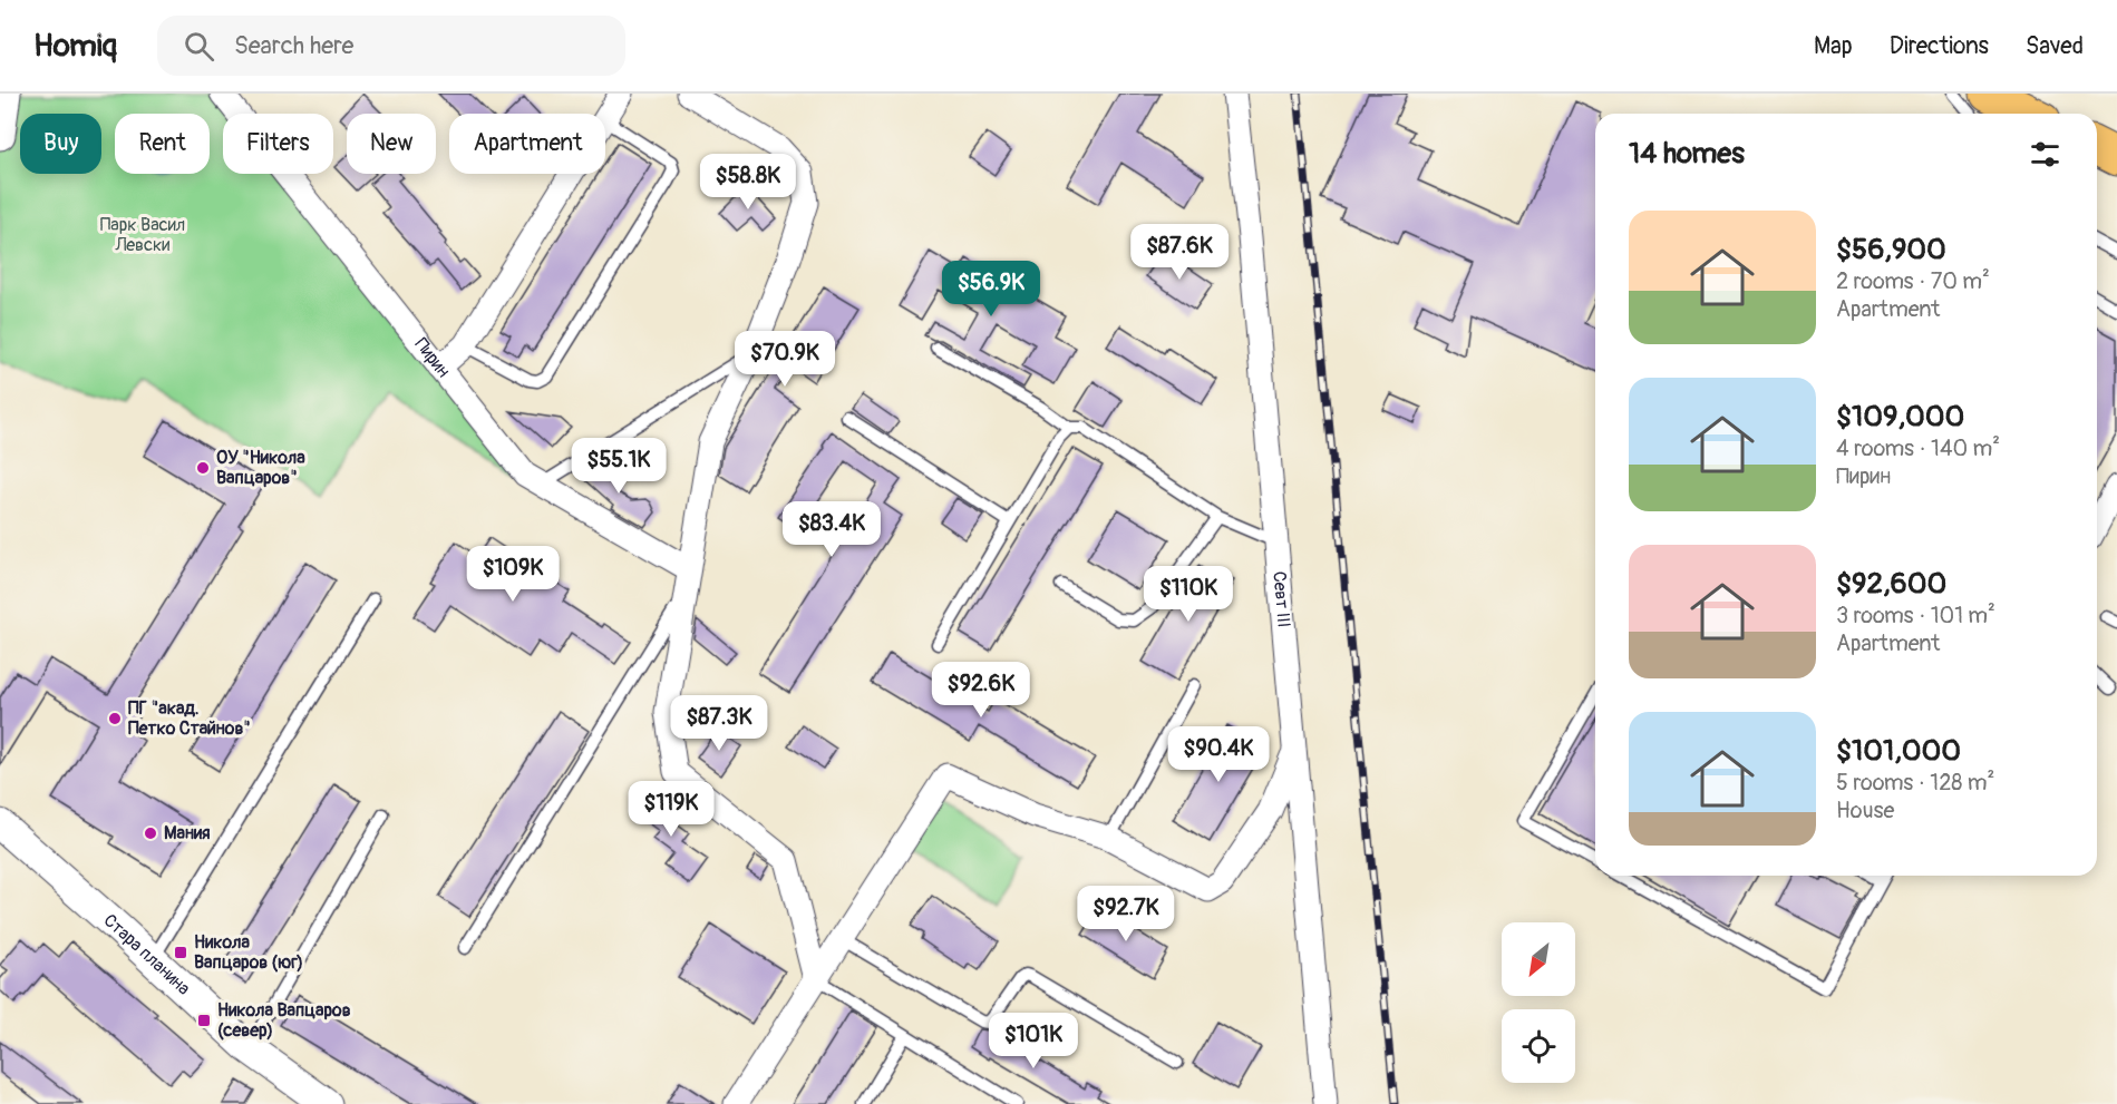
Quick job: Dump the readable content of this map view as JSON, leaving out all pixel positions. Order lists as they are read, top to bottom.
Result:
{
  "streets": {
    "street": ["Пирин", "Севт III", "Стара планина"]
  },
  "parks": ["Парк Васил Левски"],
  "places": {
    "other": ["ОУ \"Никола Вапцаров\"", "ПГ \"акад. Петко Стайнов\"", "Мания"],
    "transit": ["Никола Вапцаров (юг)", "Никола Вапцаров (север)"]
  },
  "north": "bottom left",
  "page": {
    "header": "Homiq",
    "search": "Search here",
    "nav": ["Map", "Directions", "Saved"],
    "chip": [
      "Buy",
      "Rent",
      "Filters",
      "New",
      "Apartment"
    ],
    "heading": "14 homes",
    "price": [
      "$58.8K",
      "$87.6K",
      "$56.9K",
      "$70.9K",
      "$55.1K",
      "$83.4K",
      "$109K",
      "$110K",
      "$92.6K",
      "$87.3K",
      "$90.4K",
      "$119K",
      "$92.7K",
      "$101K"
    ],
    "list": [
      {
        "name": "$56,900",
        "note": "2 rooms · 70 m² · Apartment"
      },
      {
        "name": "$109,000",
        "note": "4 rooms · 140 m² · Пирин"
      },
      {
        "name": "$92,600",
        "note": "3 rooms · 101 m² · Apartment"
      },
      {
        "name": "$101,000",
        "note": "5 rooms · 128 m² · House"
      }
    ]
  }
}
